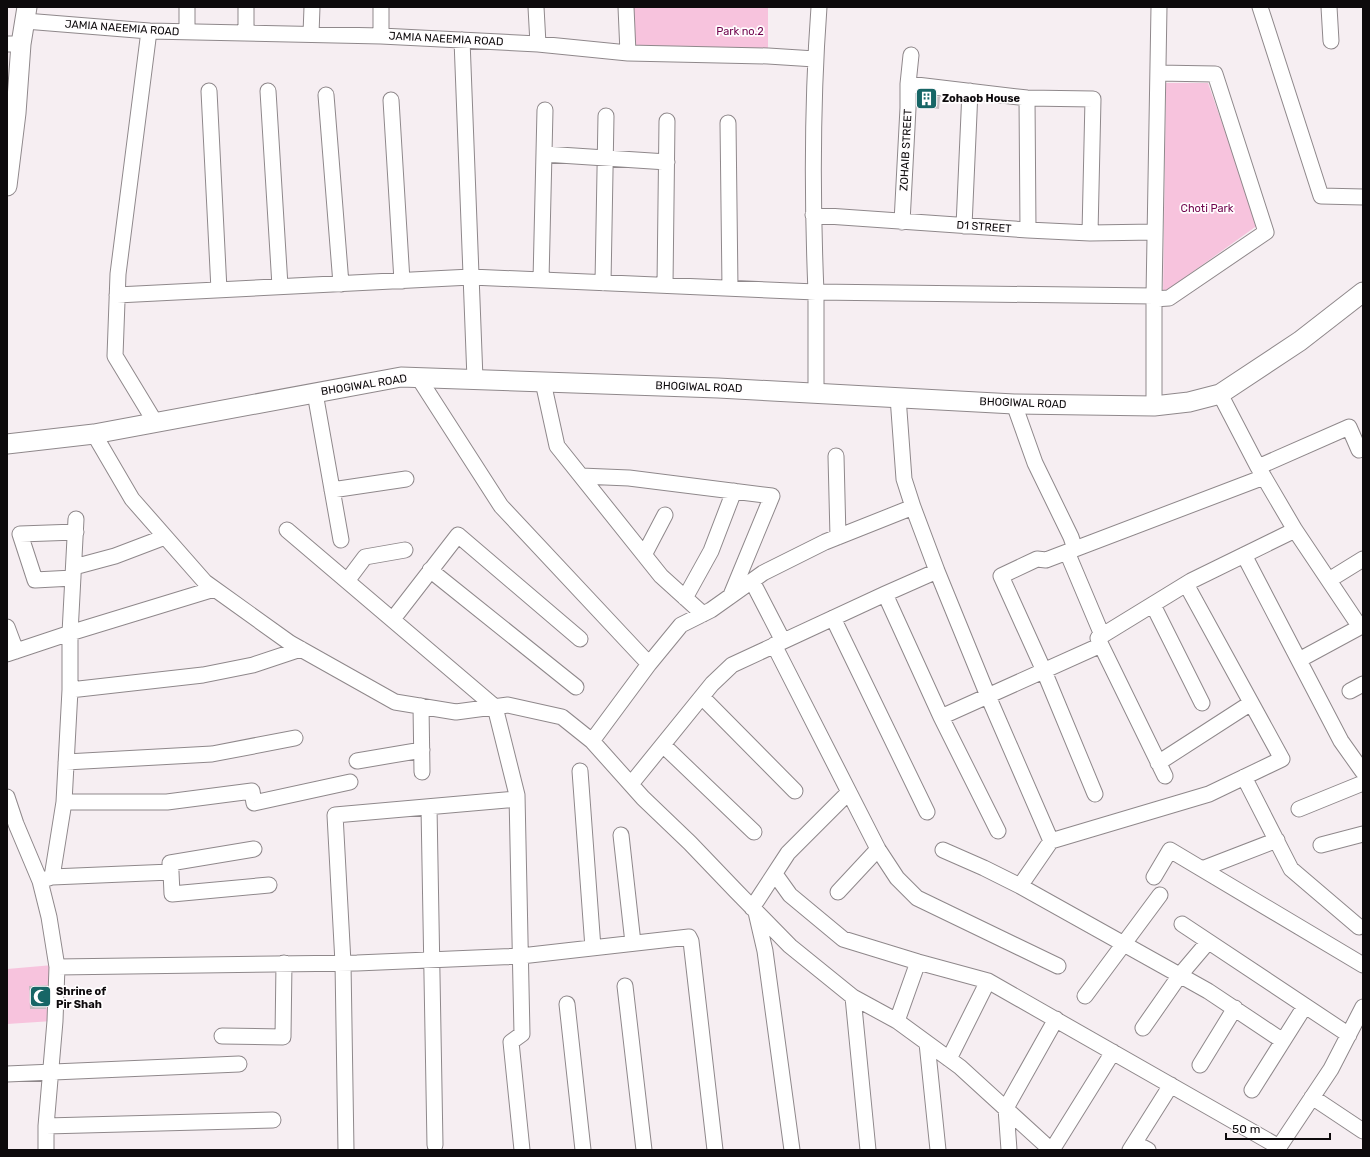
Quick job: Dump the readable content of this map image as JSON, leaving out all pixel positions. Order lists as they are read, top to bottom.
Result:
{
  "streets": {
    "main road": ["BHOGIWAL ROAD"],
    "street": ["JAMIA NAEEMIA ROAD", "ZOHAIB STREET", "D1 STREET"]
  },
  "crossings": [
    ["ZOHAIB STREET", "D1 STREET"]
  ],
  "parks": ["Park no.2", "Choti Park"],
  "places": {
    "building": ["Zohaob House"],
    "mosque": ["Shrine of Pir Shah"]
  },
  "scale_bar": "50 m"
}
